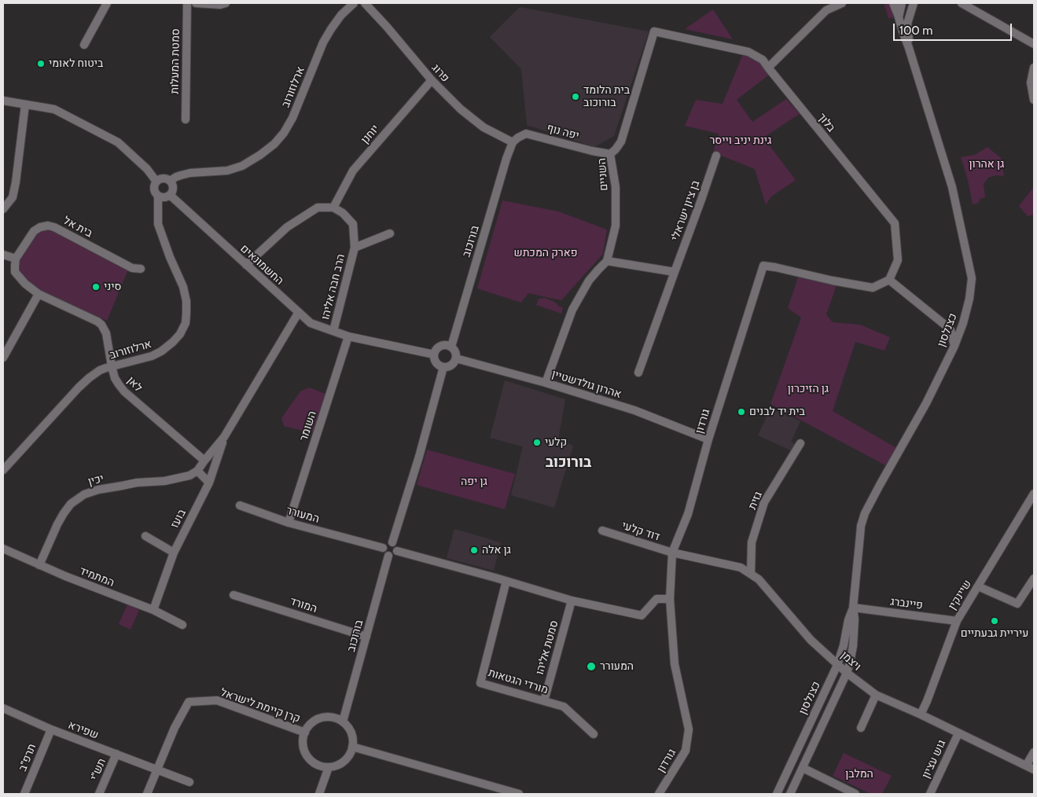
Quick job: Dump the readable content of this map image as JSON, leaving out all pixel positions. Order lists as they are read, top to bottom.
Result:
{
  "streets": {
    "street": [
      "סמטת המעלות",
      "פרוג",
      "ארלוזורוב",
      "בלוך",
      "יפה נוף",
      "יוחנן",
      "השניים",
      "בן ציון ישראלי",
      "בית אל",
      "בורוכוב",
      "החשמונאים",
      "הרב חבה אליהו",
      "כצנלסון",
      "לאן",
      "אהרון גולדשטיין",
      "גורדון",
      "השומר",
      "יכין",
      "גזית",
      "המעורר",
      "בועז",
      "דוד קלעי",
      "המתמיד",
      "שיינקין",
      "פיינברג",
      "המורד",
      "סמטת אליהו",
      "ויצמן",
      "מורדי הגטאות",
      "קרן קיימת לישראל",
      "שפירא",
      "תרפ\"ב",
      "גוש עציון",
      "תש\"י"
    ]
  },
  "crossings": [
    ["פרוג", "יפה נוף"],
    ["פרוג", "יוחנן"],
    ["פרוג", "בורוכוב"],
    ["ארלוזורוב", "החשמונאים"],
    ["ארלוזורוב", "לאן"],
    ["בלוך", "השניים"],
    ["בלוך", "גורדון"],
    ["יפה נוף", "השניים"],
    ["יפה נוף", "בורוכוב"],
    ["יוחנן", "הרב חבה אליהו"],
    ["השניים", "אהרון גולדשטיין"],
    ["בית אל", "לאן"],
    ["בורוכוב", "אהרון גולדשטיין"],
    ["בורוכוב", "המעורר"],
    ["בורוכוב", "המורד"],
    ["בורוכוב", "קרן קיימת לישראל"],
    ["החשמונאים", "הרב חבה אליהו"],
    ["החשמונאים", "השומר"],
    ["החשמונאים", "בועז"],
    ["כצנלסון", "פיינברג"],
    ["כצנלסון", "ויצמן"],
    ["לאן", "בועז"],
    ["אהרון גולדשטיין", "גורדון"],
    ["גורדון", "דוד קלעי"],
    ["גורדון", "ויצמן"],
    ["השומר", "המעורר"],
    ["יכין", "המתמיד"],
    ["גזית", "ויצמן"],
    ["בועז", "המתמיד"],
    ["דוד קלעי", "ויצמן"],
    ["שיינקין", "פיינברג"],
    ["שיינקין", "ויצמן"],
    ["סמטת אליהו", "מורדי הגטאות"],
    ["ויצמן", "גוש עציון"],
    ["קרן קיימת לישראל", "שפירא"],
    ["שפירא", "תרפ\"ב"],
    ["שפירא", "תש\"י"]
  ],
  "districts": ["בורוכוב"],
  "parks": [
    "גינת יניב וייסר",
    "גן אהרון",
    "פארק המכתש",
    "גן הזיכרון",
    "גן יפה",
    "המלבן"
  ],
  "places": [
    "ביטוח לאומי",
    "בית הלומד בורוכוב",
    "סיני",
    "בית יד לבנים",
    "קלעי",
    "גן אלה",
    "עיריית גבעתיים",
    "המעורר"
  ],
  "scale_bar": "100 m"
}
